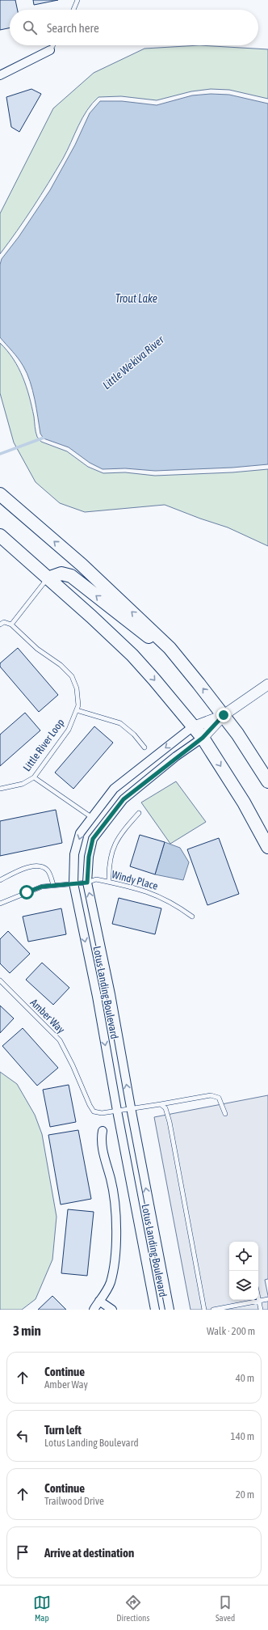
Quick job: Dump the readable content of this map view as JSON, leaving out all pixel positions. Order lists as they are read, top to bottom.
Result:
{
  "streets": {
    "street": ["Lotus Landing Boulevard"],
    "lane": ["Little River Loop", "Windy Place", "Amber Way"]
  },
  "crossings": [
    ["Windy Place", "Lotus Landing Boulevard"],
    ["Lotus Landing Boulevard", "Amber Way"]
  ],
  "water": ["Trout Lake", "Little Wekiva River"],
  "page": {
    "search": "Search here",
    "heading": ["3 min", "Walk · 200 m"],
    "list": [
      ["Continue", "Amber Way", "40 m"],
      ["Turn left", "Lotus Landing Boulevard", "140 m"],
      ["Continue", "Trailwood Drive", "20 m"],
      "Arrive at destination"
    ],
    "nav": ["Map", "Directions", "Saved"]
  }
}
